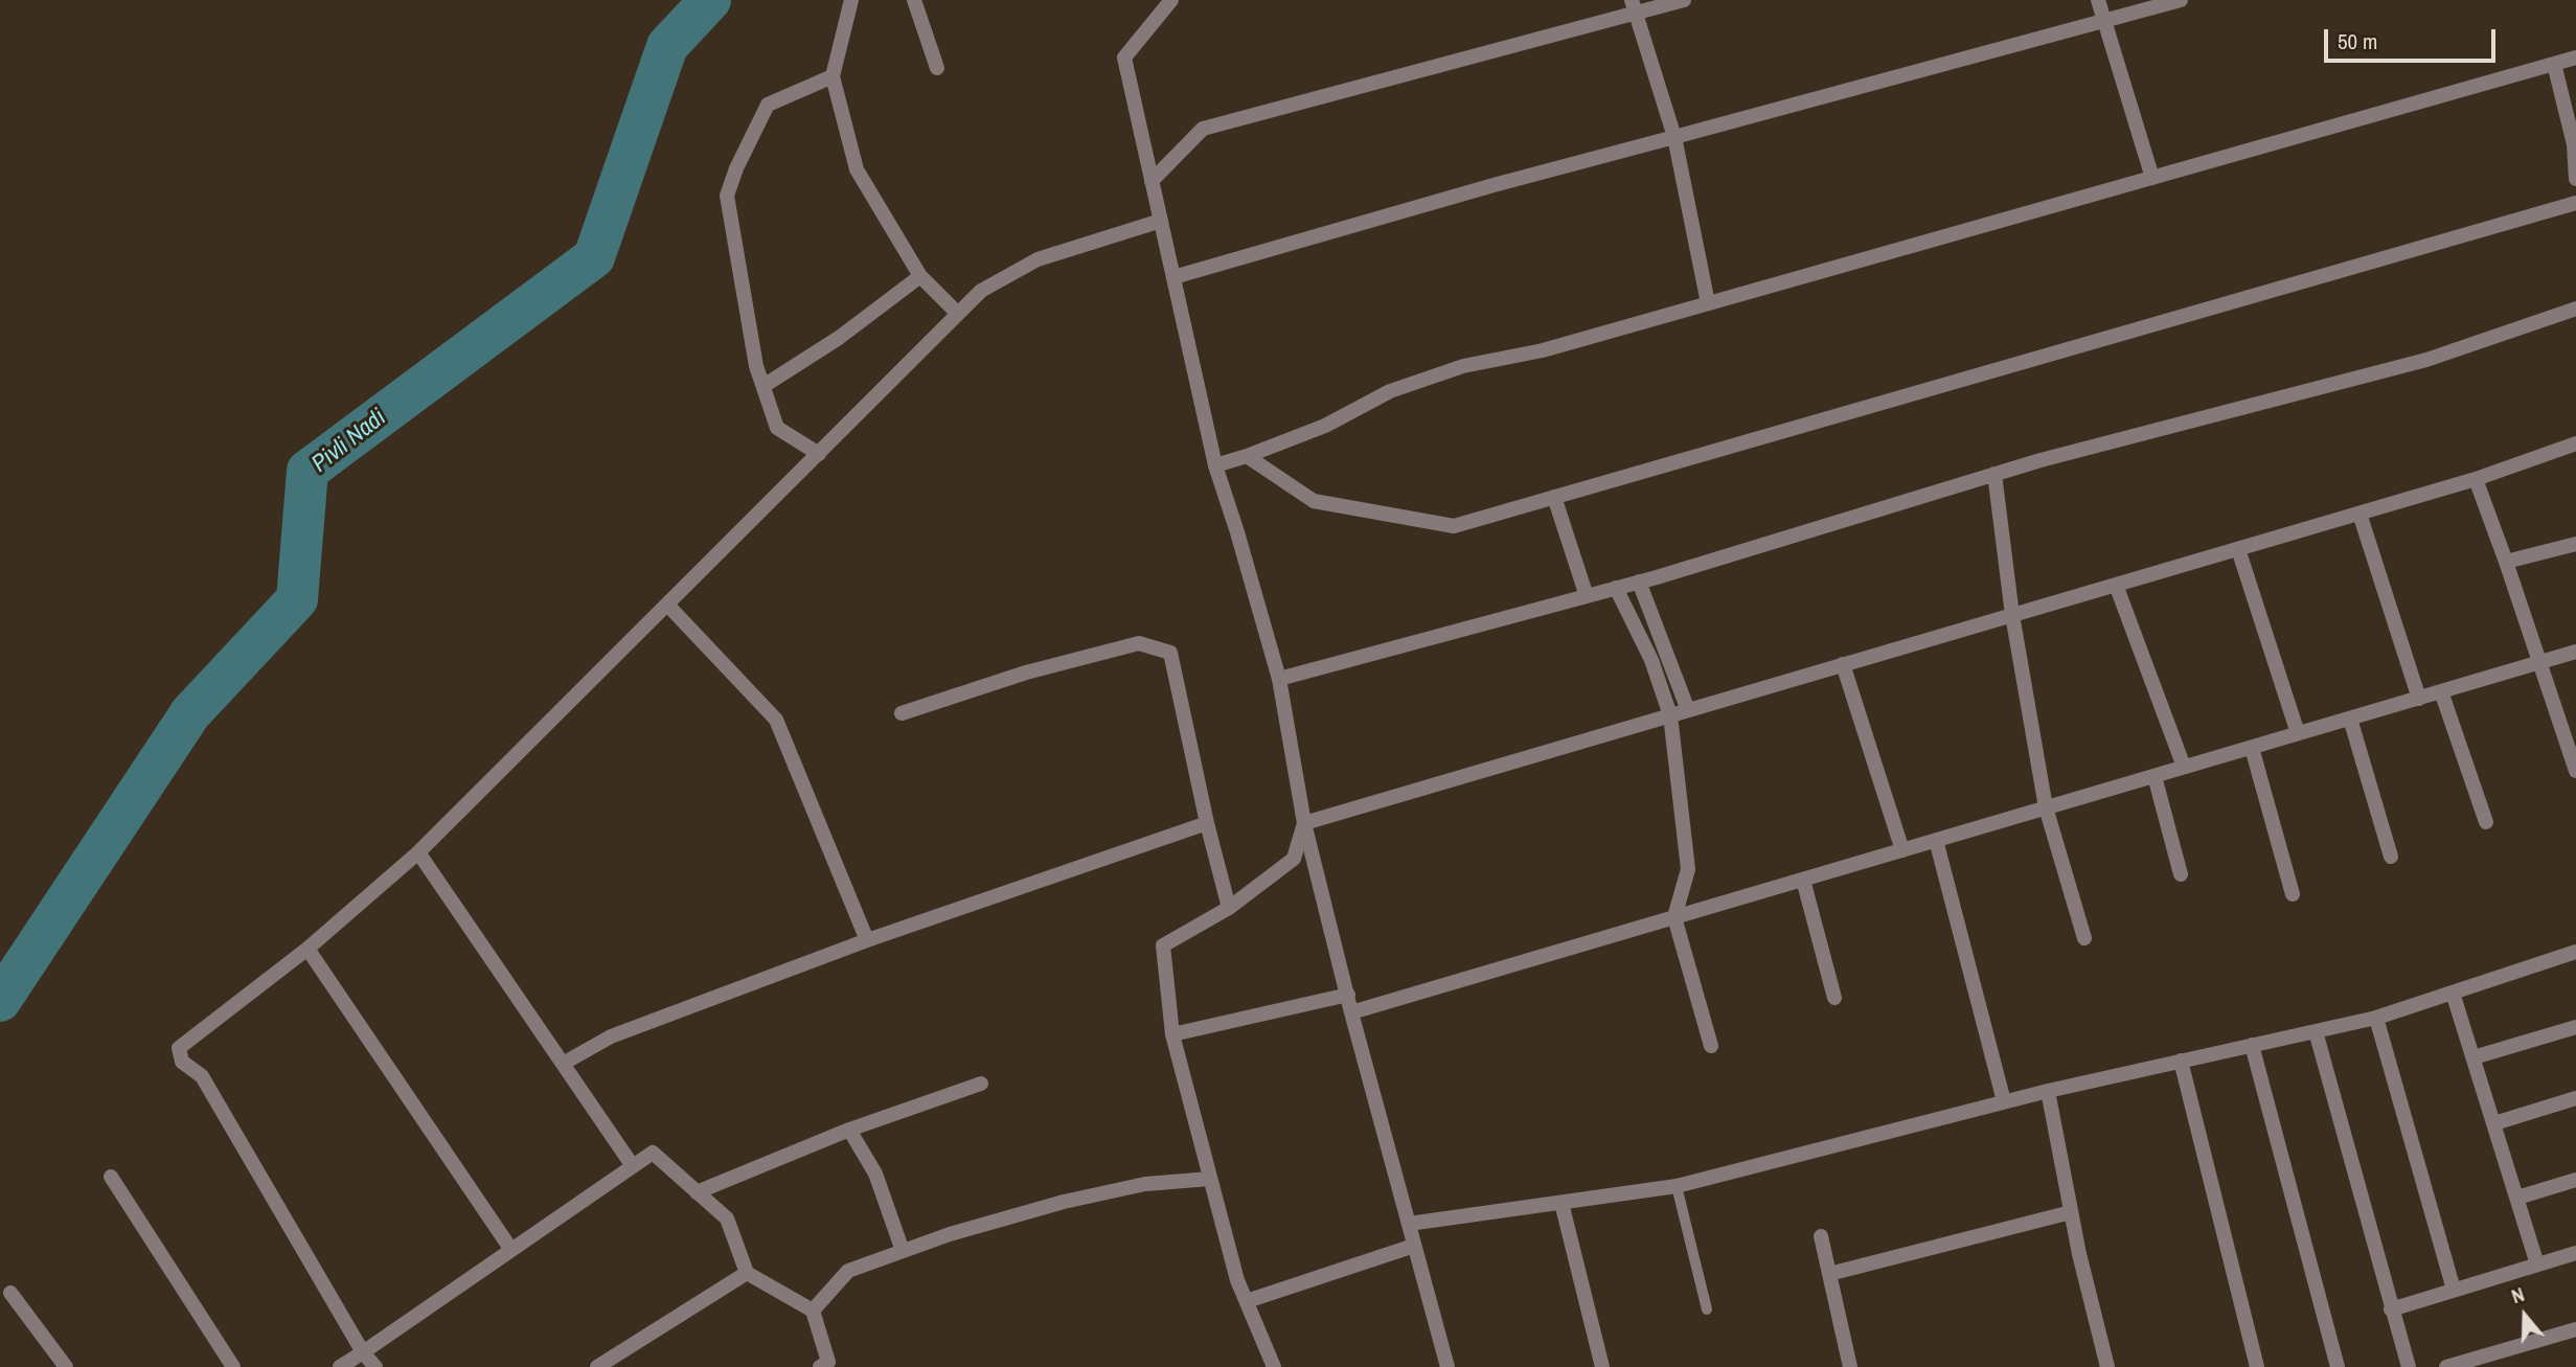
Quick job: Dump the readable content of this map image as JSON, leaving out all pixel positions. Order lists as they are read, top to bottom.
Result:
{
  "water": ["Pivli Nadi"],
  "scale_bar": "50 m",
  "north": "top"
}
